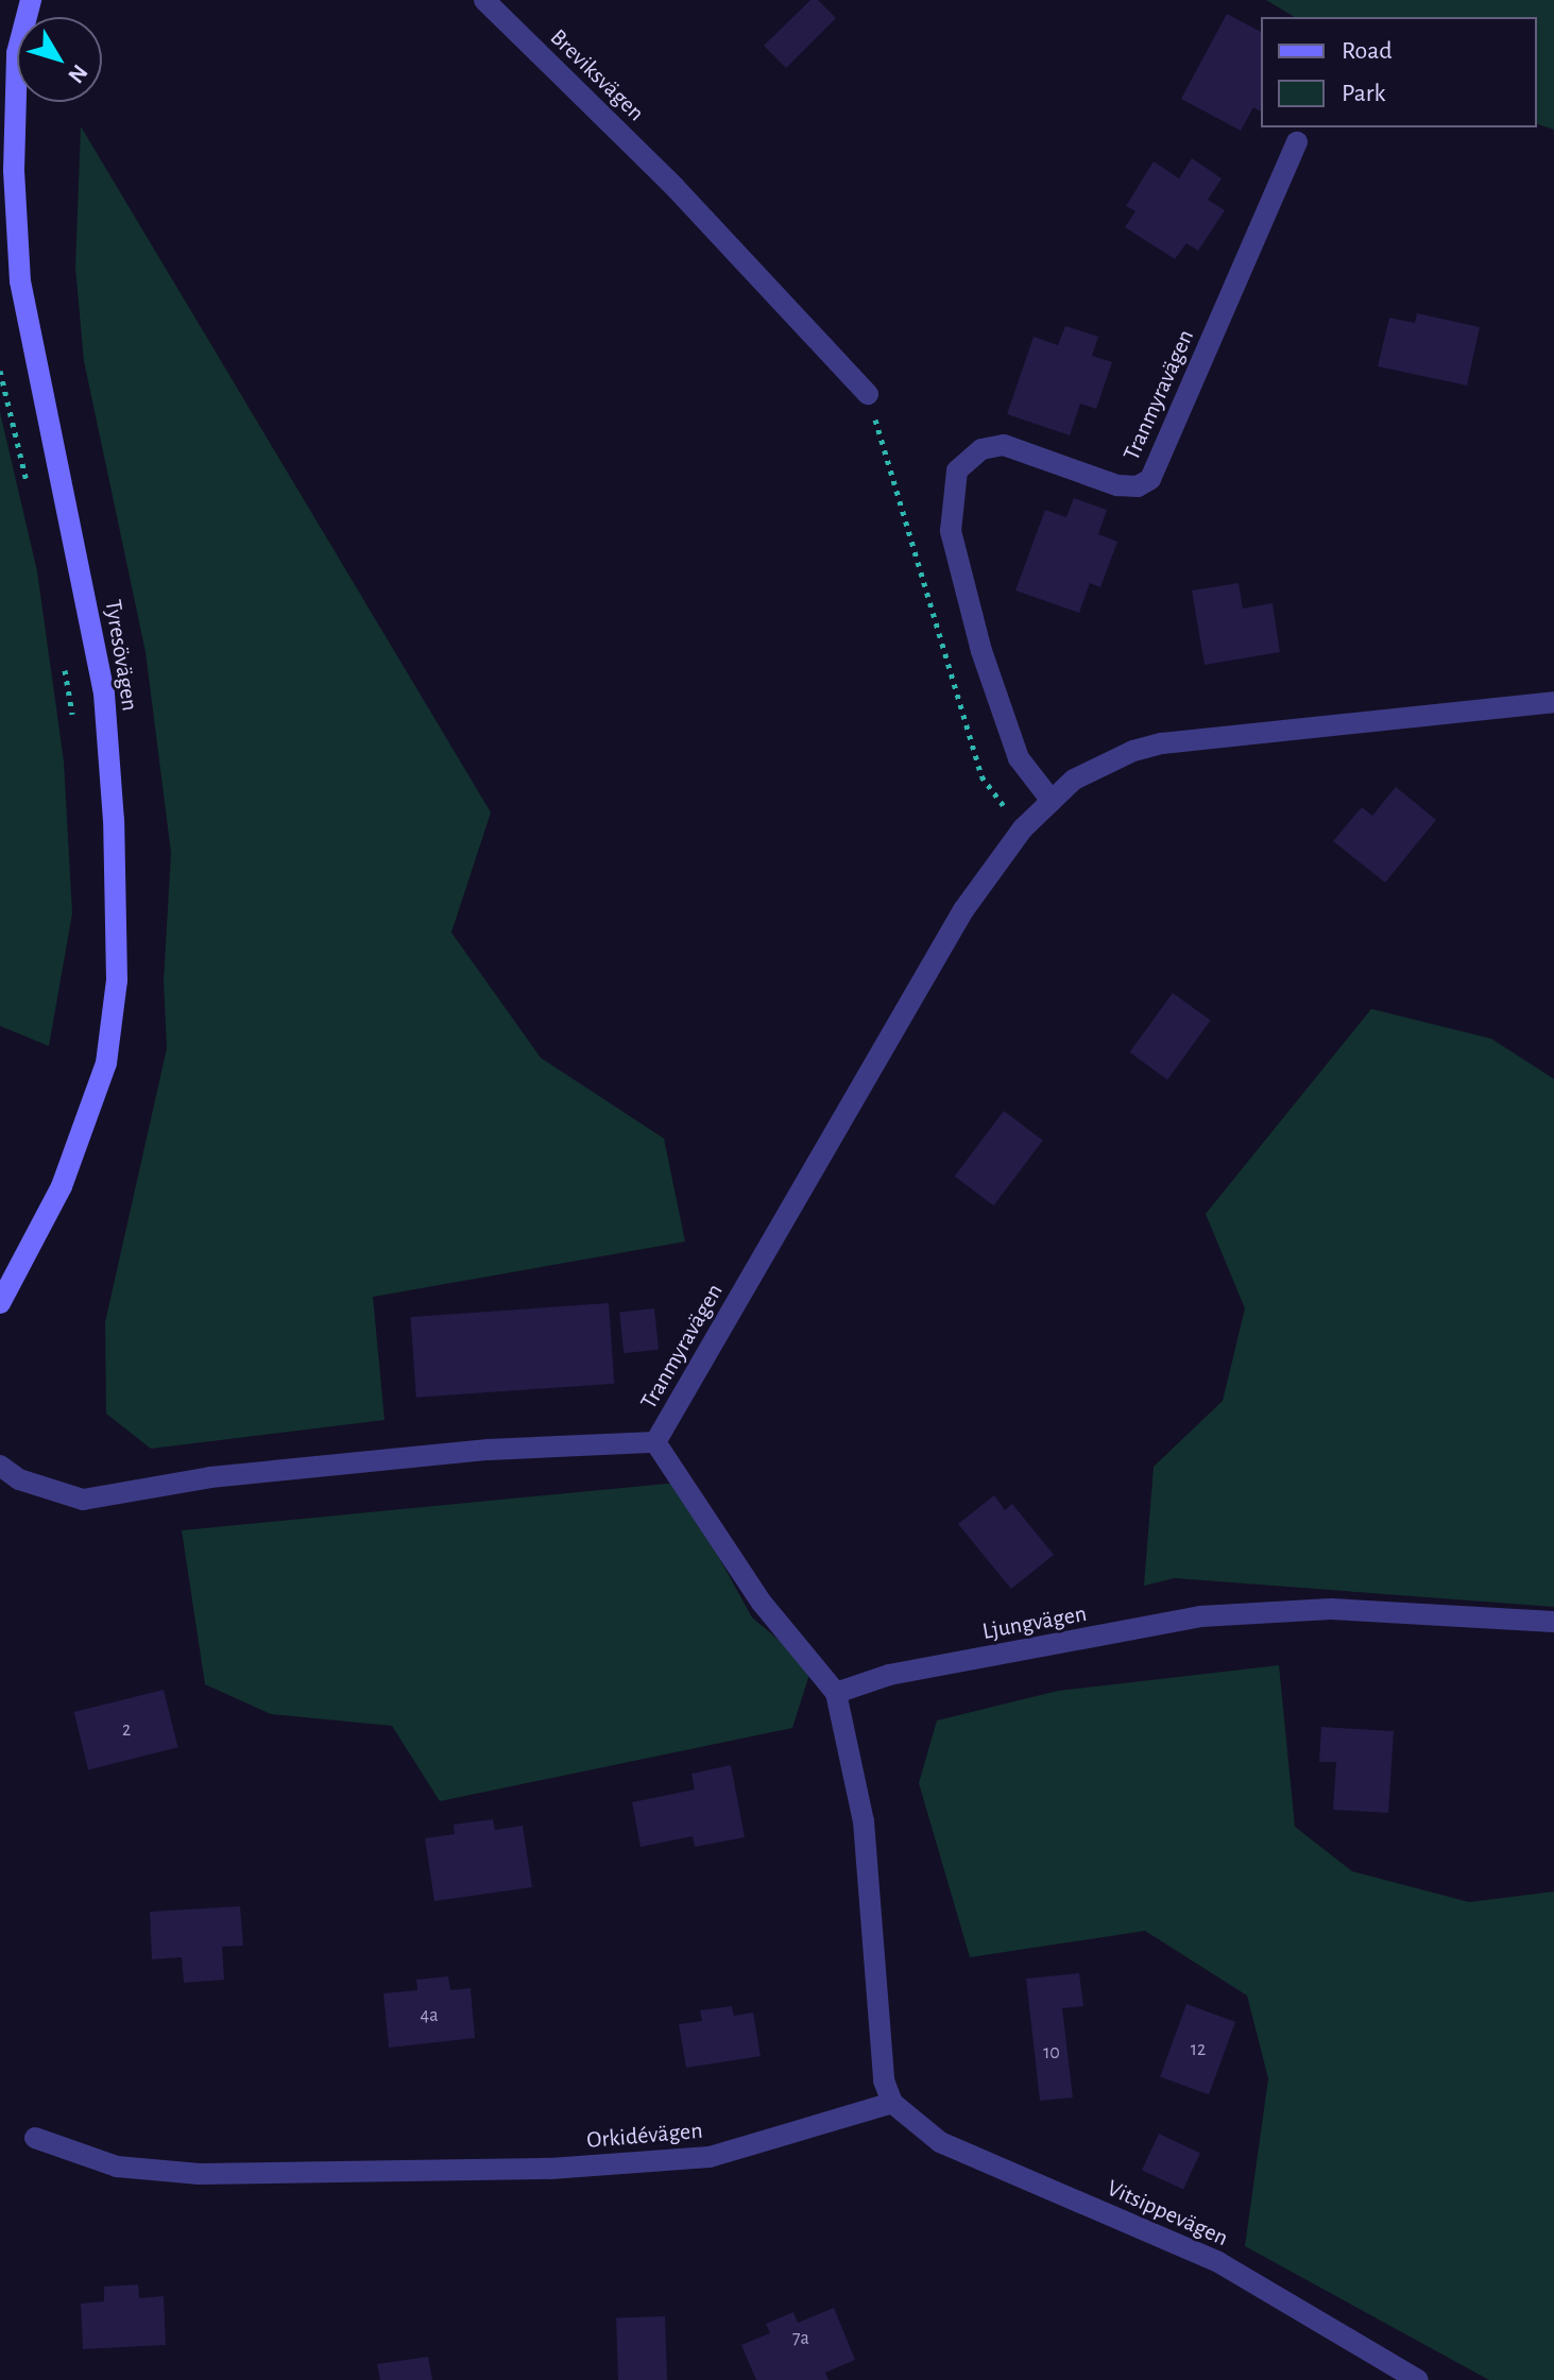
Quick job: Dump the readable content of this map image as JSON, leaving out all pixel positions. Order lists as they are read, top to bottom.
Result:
{
  "streets": {
    "main road": ["Tyresövägen"],
    "street": [
      "Breviksvägen",
      "Tranmyravägen",
      "Ljungvägen",
      "Orkidévägen",
      "Vitsippevägen"
    ]
  },
  "crossings": [
    ["Orkidévägen", "Vitsippevägen"]
  ],
  "house_numbers": [
    "2",
    "4a",
    "12",
    "10",
    "7a"
  ],
  "legend": ["Road", "Park"],
  "north": "bottom right"
}
